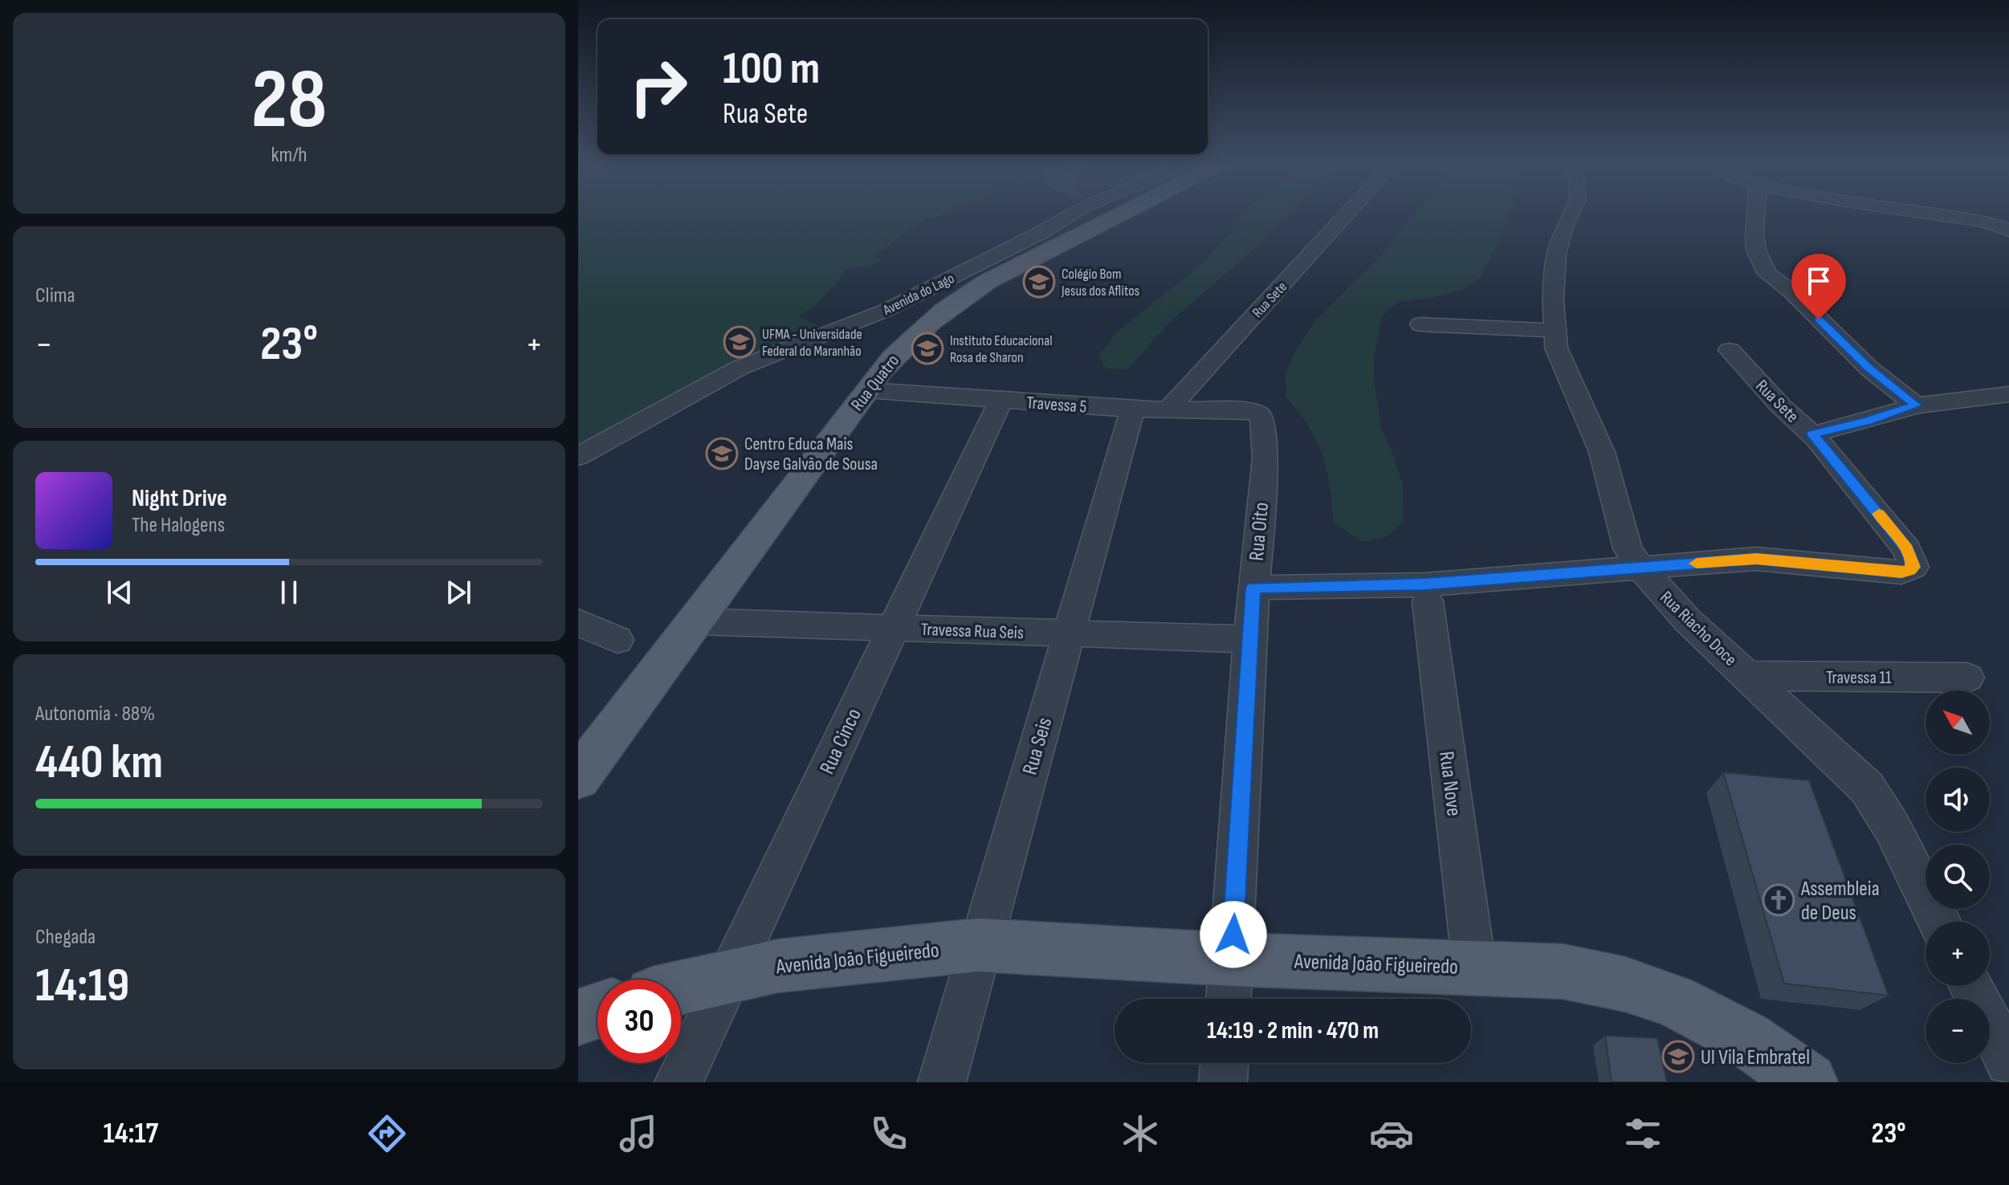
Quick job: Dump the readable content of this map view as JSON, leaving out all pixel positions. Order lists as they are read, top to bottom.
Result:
{
  "streets": {
    "main road": ["Rua Quatro", "Avenida João Figueiredo"],
    "street": [
      "Avenida do Lago",
      "Rua Sete",
      "Travessa 5",
      "Rua Oito",
      "Rua Riacho Doce",
      "Travessa Rua Seis",
      "Travessa 11",
      "Rua Cinco",
      "Rua Seis",
      "Rua Nove"
    ]
  },
  "crossings": [
    ["Rua Sete", "Travessa 5"],
    ["Rua Sete", "Rua Oito"],
    ["Rua Sete", "Rua Riacho Doce"],
    ["Rua Quatro", "Travessa 5"],
    ["Rua Quatro", "Travessa Rua Seis"],
    ["Travessa 5", "Rua Oito"],
    ["Travessa 5", "Rua Cinco"],
    ["Travessa 5", "Rua Seis"],
    ["Rua Oito", "Travessa Rua Seis"],
    ["Rua Oito", "Avenida João Figueiredo"],
    ["Rua Riacho Doce", "Travessa 11"],
    ["Travessa Rua Seis", "Rua Cinco"],
    ["Travessa Rua Seis", "Rua Seis"],
    ["Rua Cinco", "Avenida João Figueiredo"],
    ["Rua Seis", "Avenida João Figueiredo"],
    ["Rua Nove", "Avenida João Figueiredo"]
  ],
  "places": {
    "school or university": [
      "Colégio Bom Jesus dos Aflitos",
      "UFMA - Universidade Federal do Maranhão",
      "Instituto Educacional Rosa de Sharon",
      "Centro Educa Mais Dayse Galvão de Sousa",
      "UI Vila Embratel"
    ],
    "church": ["Assembleia de Deus"]
  },
  "north": "top left",
  "page": {
    "tile": [
      ["28", "km/h"],
      "Clima",
      ["Autonomia · 88%", "440 km"],
      ["Chegada", "14:19"]
    ],
    "turn": ["100 m", "Rua Sete"],
    "heat": ["−", "23°", "+"],
    "song": ["Night Drive", "The Halogens"],
    "map_buttons": ["+", "−"],
    "limit": "30",
    "trip": "14:19 · 2 min · 470 m",
    "tabs": ["14:17", "23°"]
  }
}
